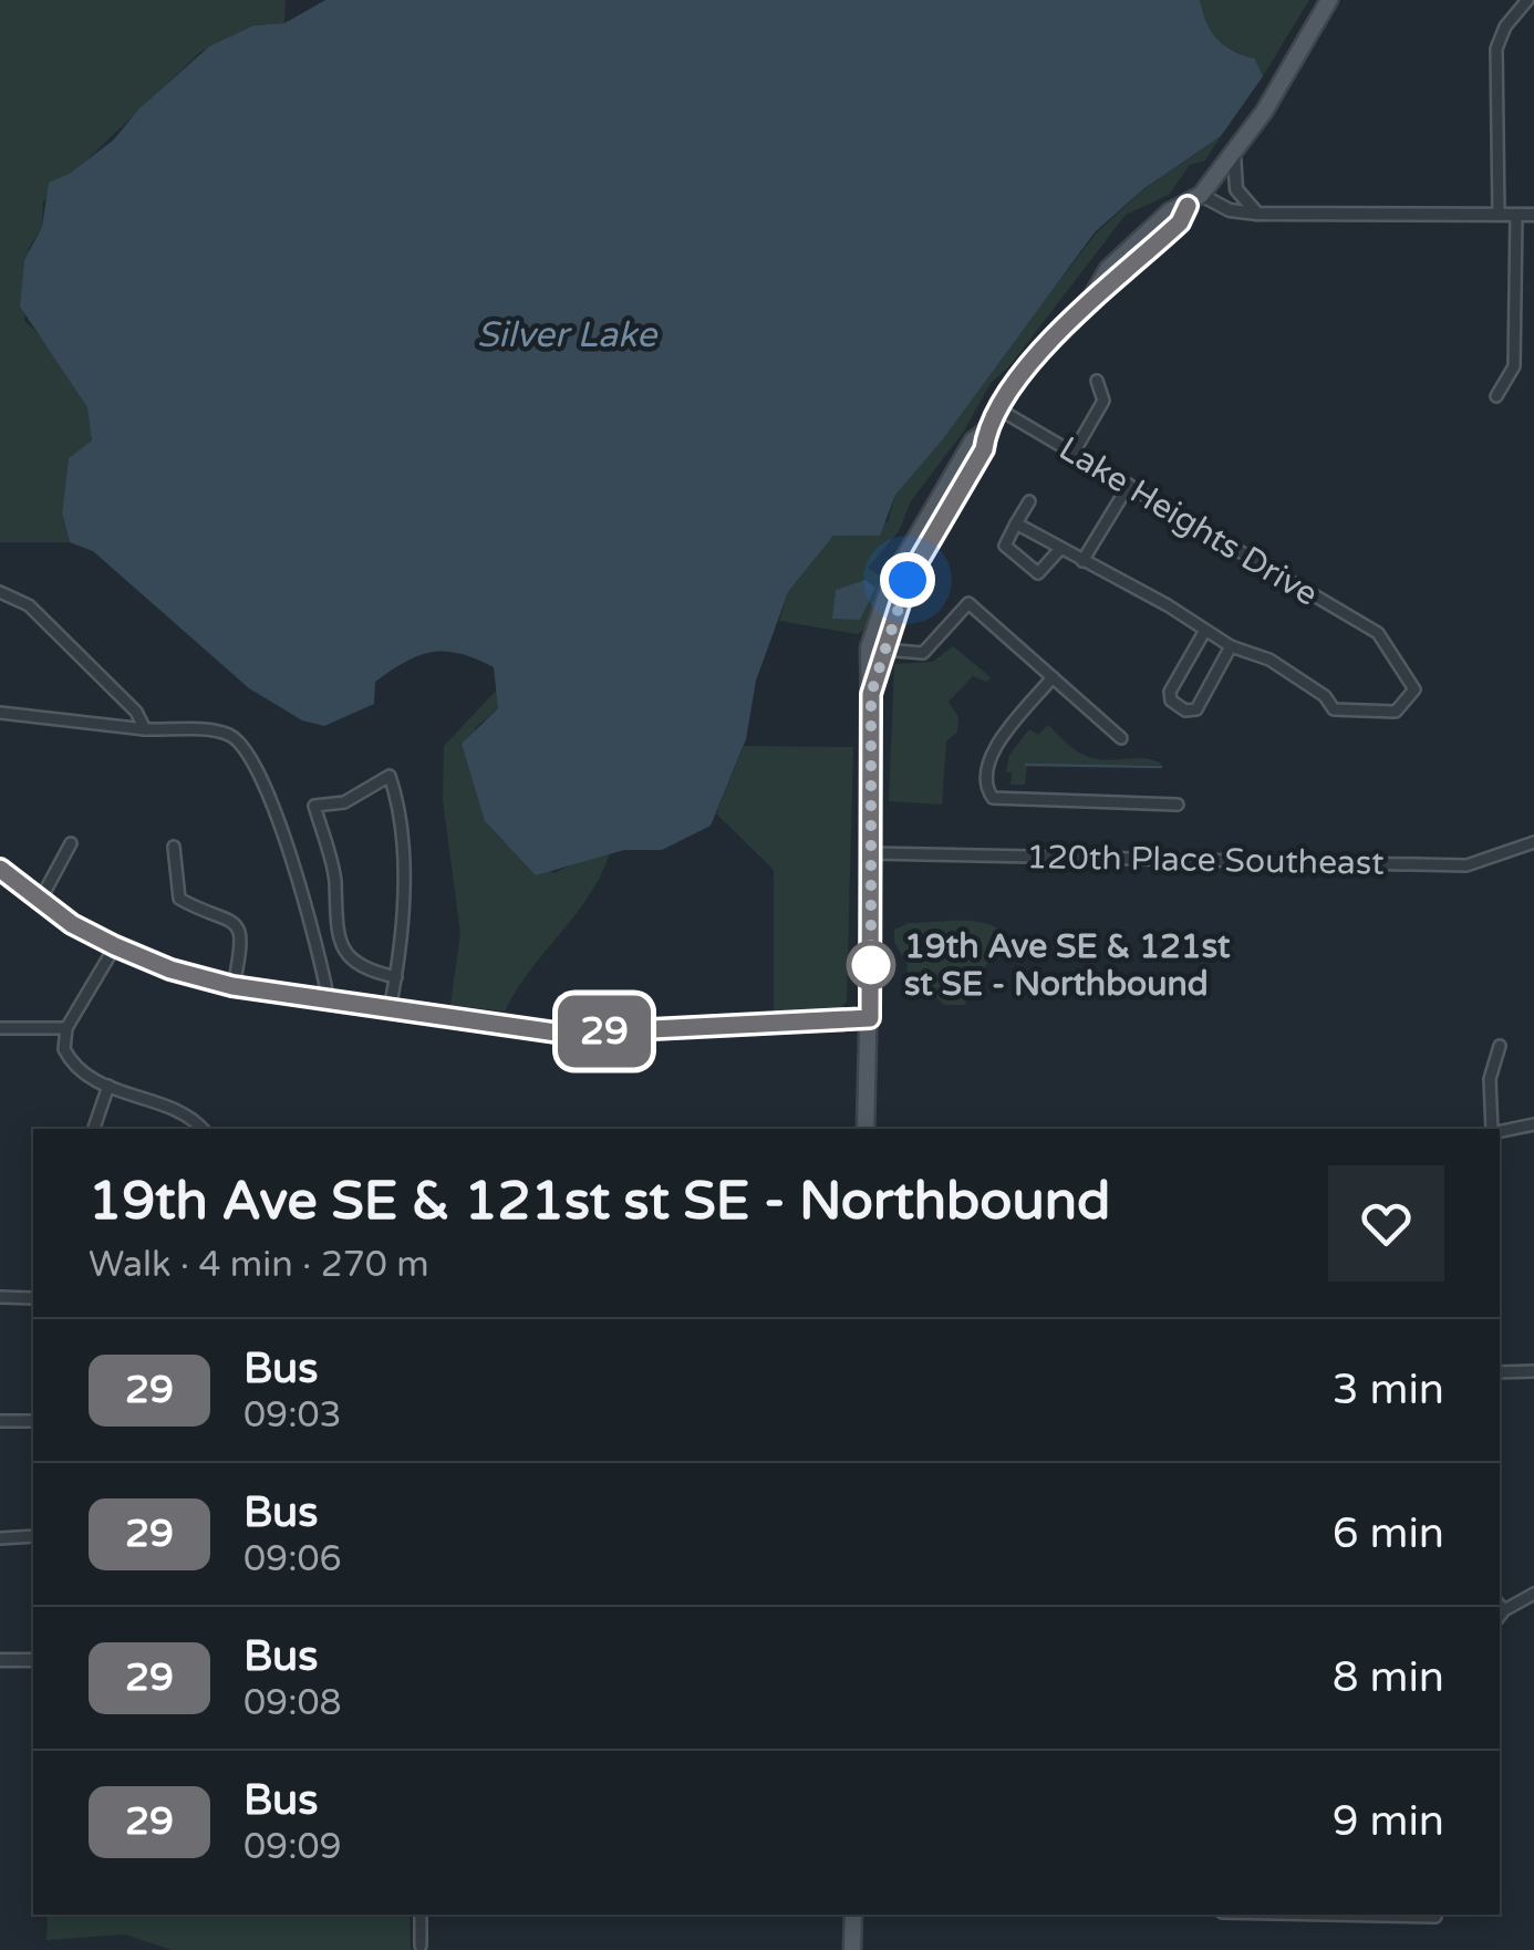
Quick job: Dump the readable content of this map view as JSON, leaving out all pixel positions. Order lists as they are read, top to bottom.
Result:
{
  "streets": {
    "street": ["Lake Heights Drive", "120th Place Southeast"]
  },
  "water": ["Silver Lake"],
  "places": ["19th Ave SE & 121st st SE - Northbound"],
  "lines": ["bus line 29"],
  "page": {
    "on_map": "29",
    "heading": ["19th Ave SE & 121st st SE - Northbound", "Walk · 4 min · 270 m"],
    "list": [
      {
        "mark": "29",
        "name": "Bus",
        "note": "09:03",
        "value": "3 min"
      },
      {
        "mark": "29",
        "name": "Bus",
        "note": "09:06",
        "value": "6 min"
      },
      {
        "mark": "29",
        "name": "Bus",
        "note": "09:08",
        "value": "8 min"
      },
      {
        "mark": "29",
        "name": "Bus",
        "note": "09:09",
        "value": "9 min"
      }
    ]
  }
}
